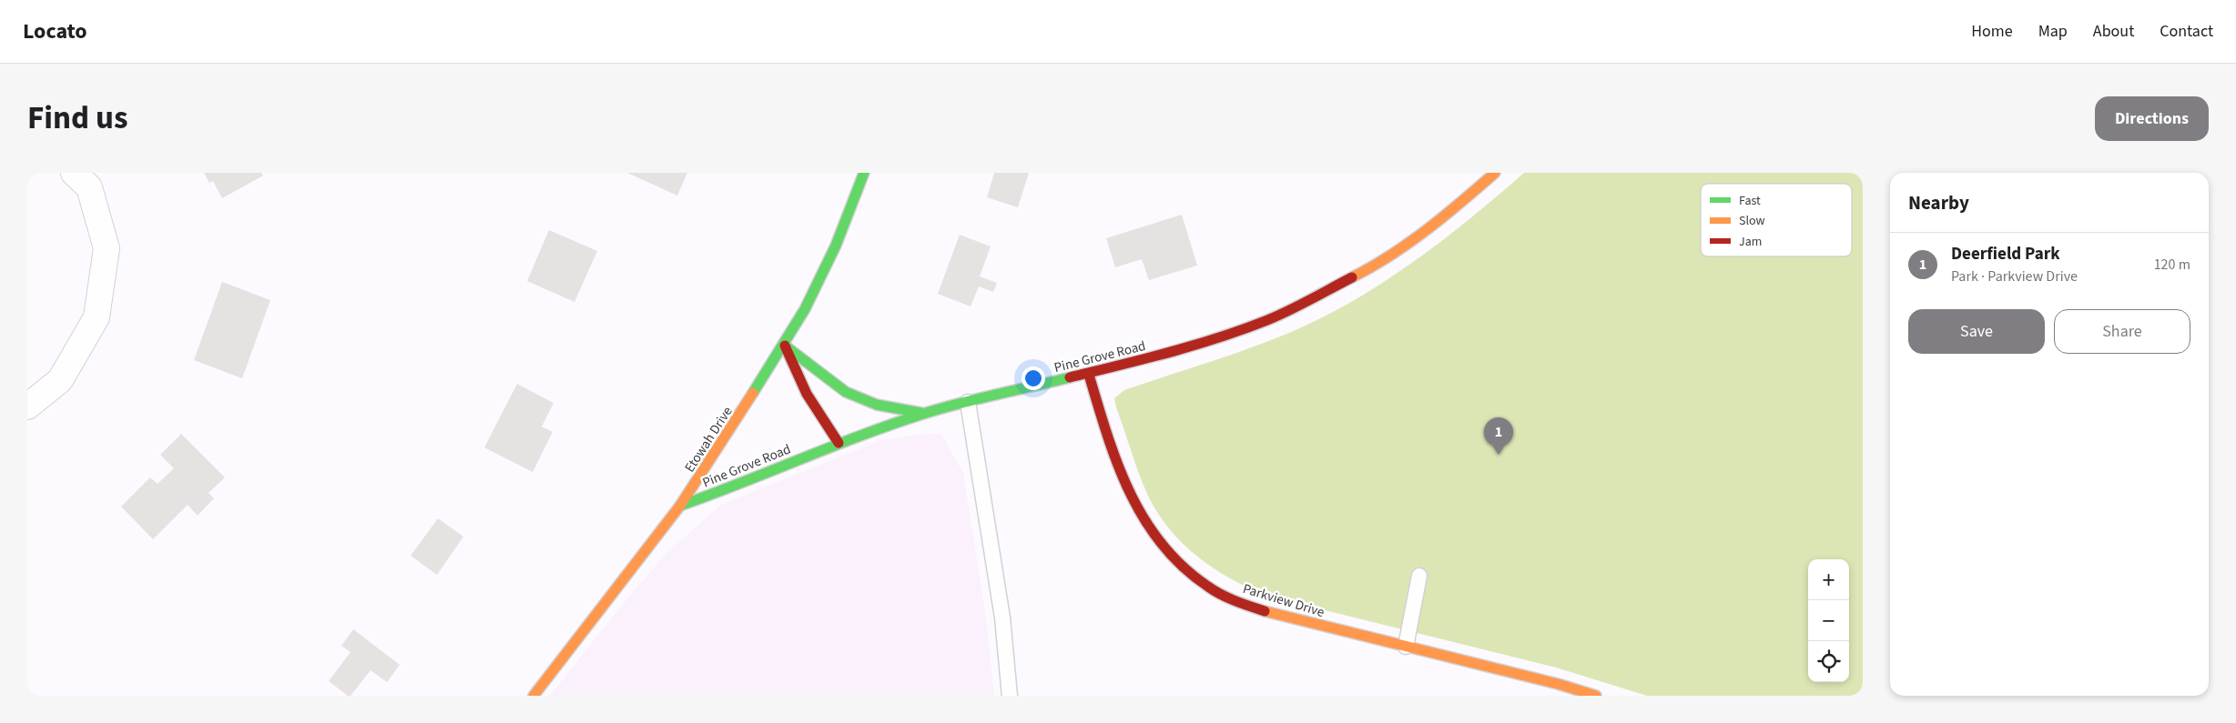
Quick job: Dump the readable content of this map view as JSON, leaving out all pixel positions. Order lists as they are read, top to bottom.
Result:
{
  "streets": {
    "street": ["Pine Grove Road", "Etowah Drive", "Parkview Drive"]
  },
  "crossings": [
    ["Pine Grove Road", "Etowah Drive"],
    ["Pine Grove Road", "Parkview Drive"]
  ],
  "legend": ["Fast", "Slow", "Jam"],
  "page": {
    "header": "Locato",
    "nav": [
      "Home",
      "Map",
      "About",
      "Contact"
    ],
    "title": "Find us",
    "buttons": [
      "Directions",
      ["Save", "Share"]
    ],
    "heading": "Nearby",
    "list": [
      {
        "mark": "1",
        "name": "Deerfield Park",
        "note": "Park · Parkview Drive",
        "value": "120 m"
      }
    ],
    "pins": "1",
    "map_buttons": ["+", "−"]
  }
}
